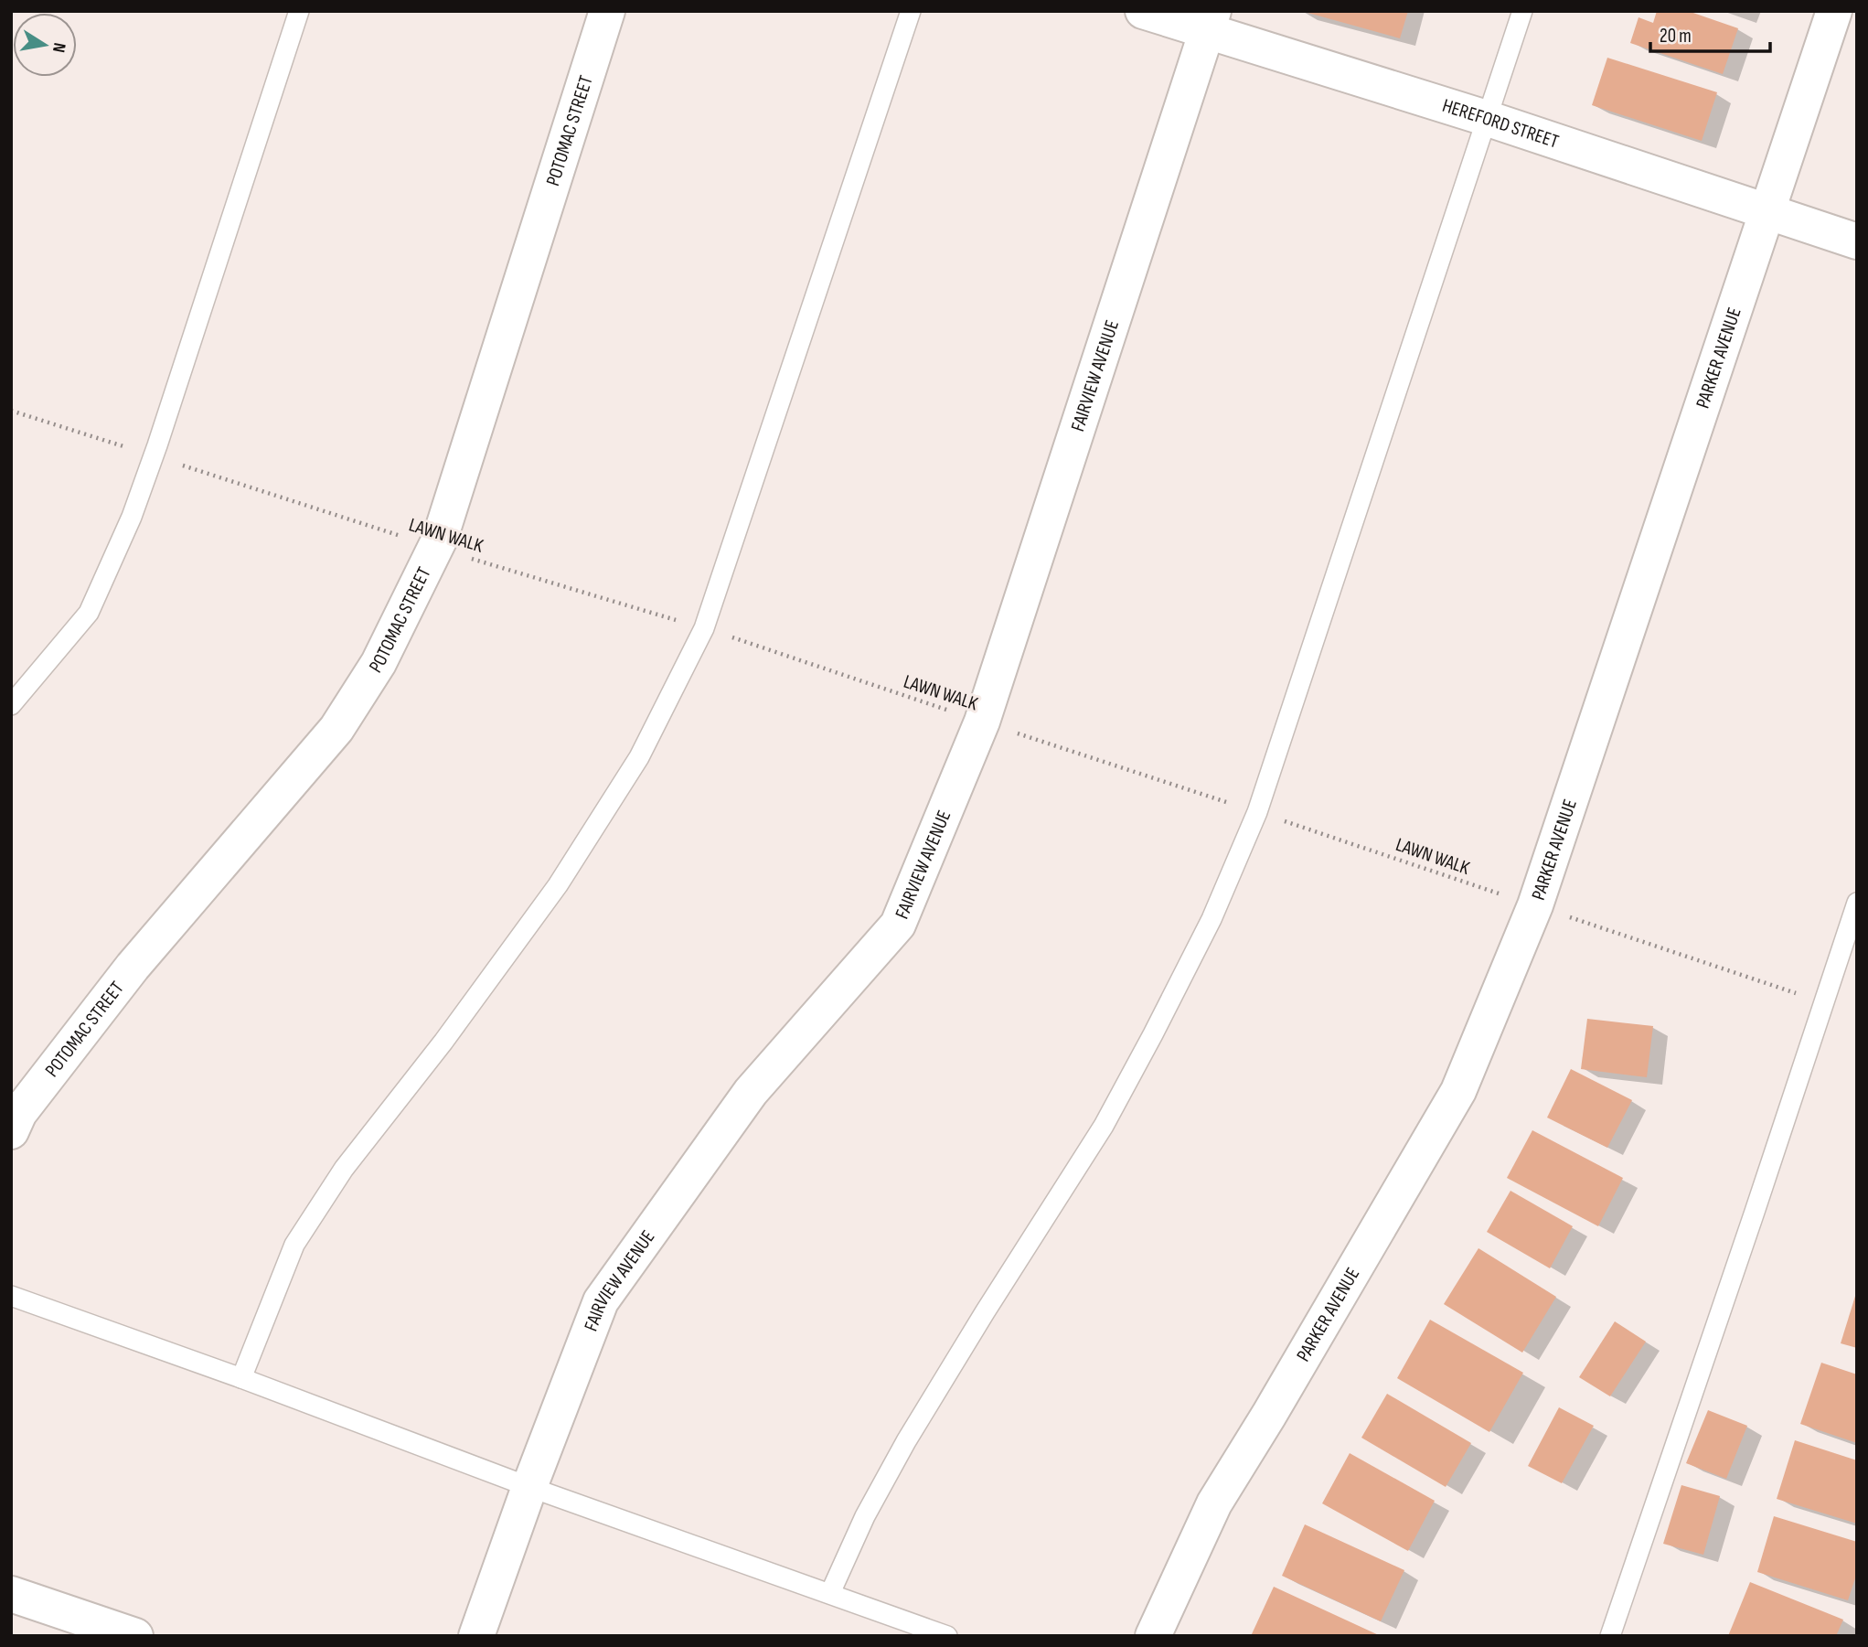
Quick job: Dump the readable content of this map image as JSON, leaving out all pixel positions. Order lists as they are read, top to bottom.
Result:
{
  "streets": {
    "street": [
      "HEREFORD STREET",
      "POTOMAC STREET",
      "PARKER AVENUE",
      "FAIRVIEW AVENUE"
    ],
    "path": ["LAWN WALK"]
  },
  "crossings": [
    ["HEREFORD STREET", "PARKER AVENUE"],
    ["HEREFORD STREET", "FAIRVIEW AVENUE"],
    ["POTOMAC STREET", "LAWN WALK"],
    ["PARKER AVENUE", "LAWN WALK"],
    ["FAIRVIEW AVENUE", "LAWN WALK"]
  ],
  "scale_bar": "20 m",
  "north": "right"
}
